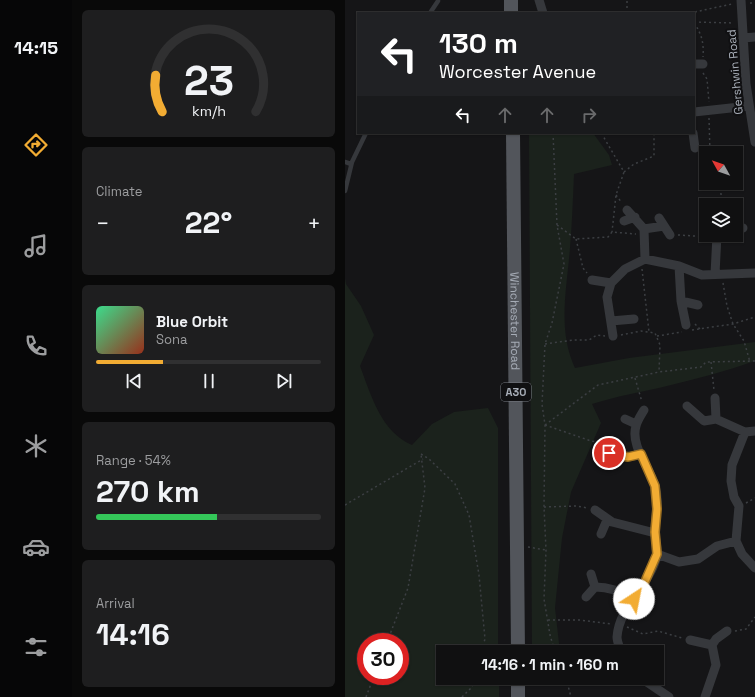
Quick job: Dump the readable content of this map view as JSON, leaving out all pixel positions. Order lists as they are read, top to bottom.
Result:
{
  "streets": {
    "main road": ["Winchester Road", "A30"],
    "street": ["Gershwin Road"]
  },
  "north": "top left",
  "page": {
    "tabs": "14:15",
    "turn": ["130 m", "Worcester Avenue"],
    "tile": [
      "Climate",
      ["Range · 54%", "270 km"],
      ["Arrival", "14:16"]
    ],
    "heat": ["−", "22°", "+"],
    "song": ["Blue Orbit", "Sona"],
    "limit": "30",
    "trip": "14:16 · 1 min · 160 m",
    "gauge": ["23", "km/h"]
  }
}
